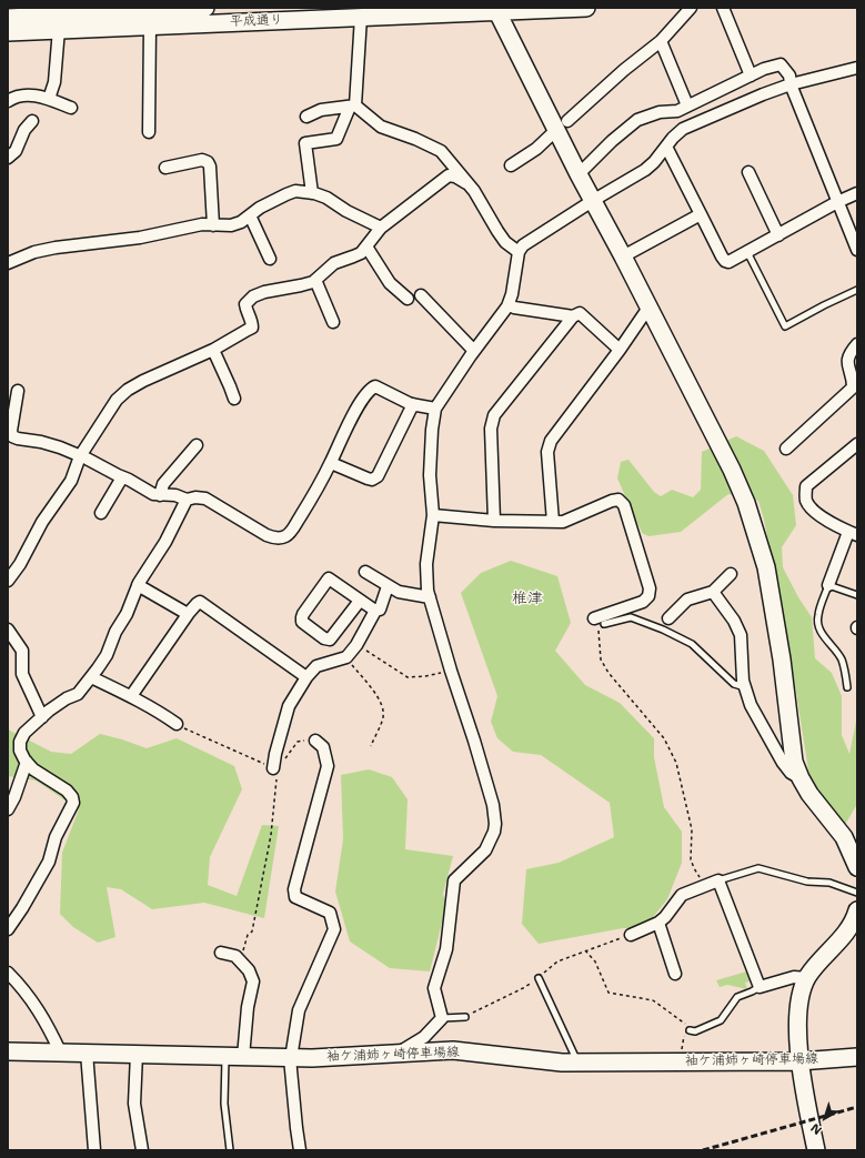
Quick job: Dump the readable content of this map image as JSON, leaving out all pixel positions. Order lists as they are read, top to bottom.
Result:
{
  "streets": {
    "street": ["平成通り", "袖ケ浦姉ヶ崎停車場線"]
  },
  "districts": ["椎津"],
  "north": "bottom left"
}
